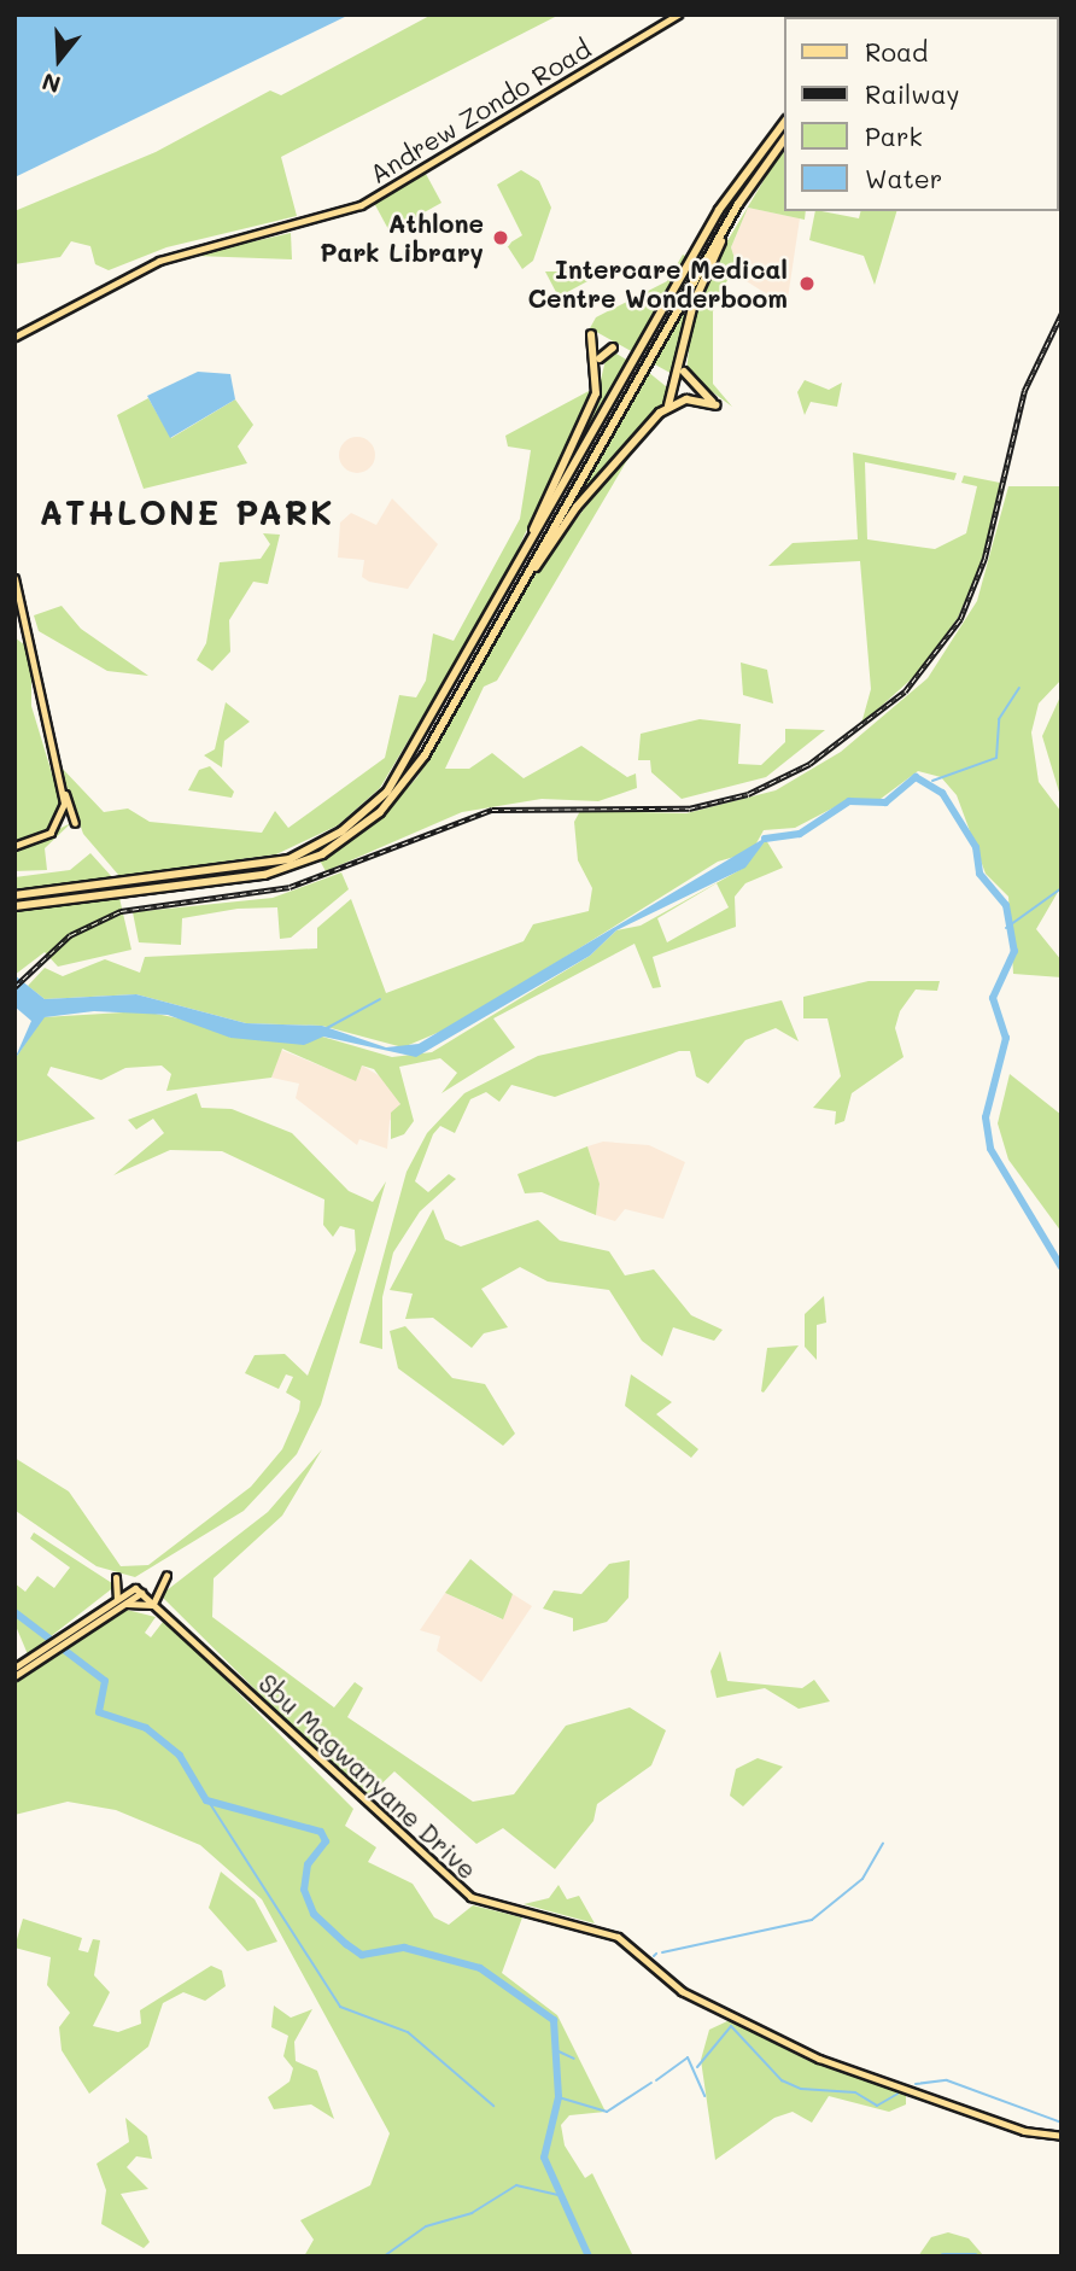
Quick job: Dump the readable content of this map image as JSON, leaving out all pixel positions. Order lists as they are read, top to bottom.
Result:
{
  "streets": {
    "main road": ["Andrew Zondo Road", "Sbu Magwanyane Drive"]
  },
  "districts": ["ATHLONE PARK"],
  "places": ["Athlone Park Library", "Intercare Medical Centre Wonderboom"],
  "legend": [
    "Road",
    "Railway",
    "Park",
    "Water"
  ],
  "north": "bottom"
}
